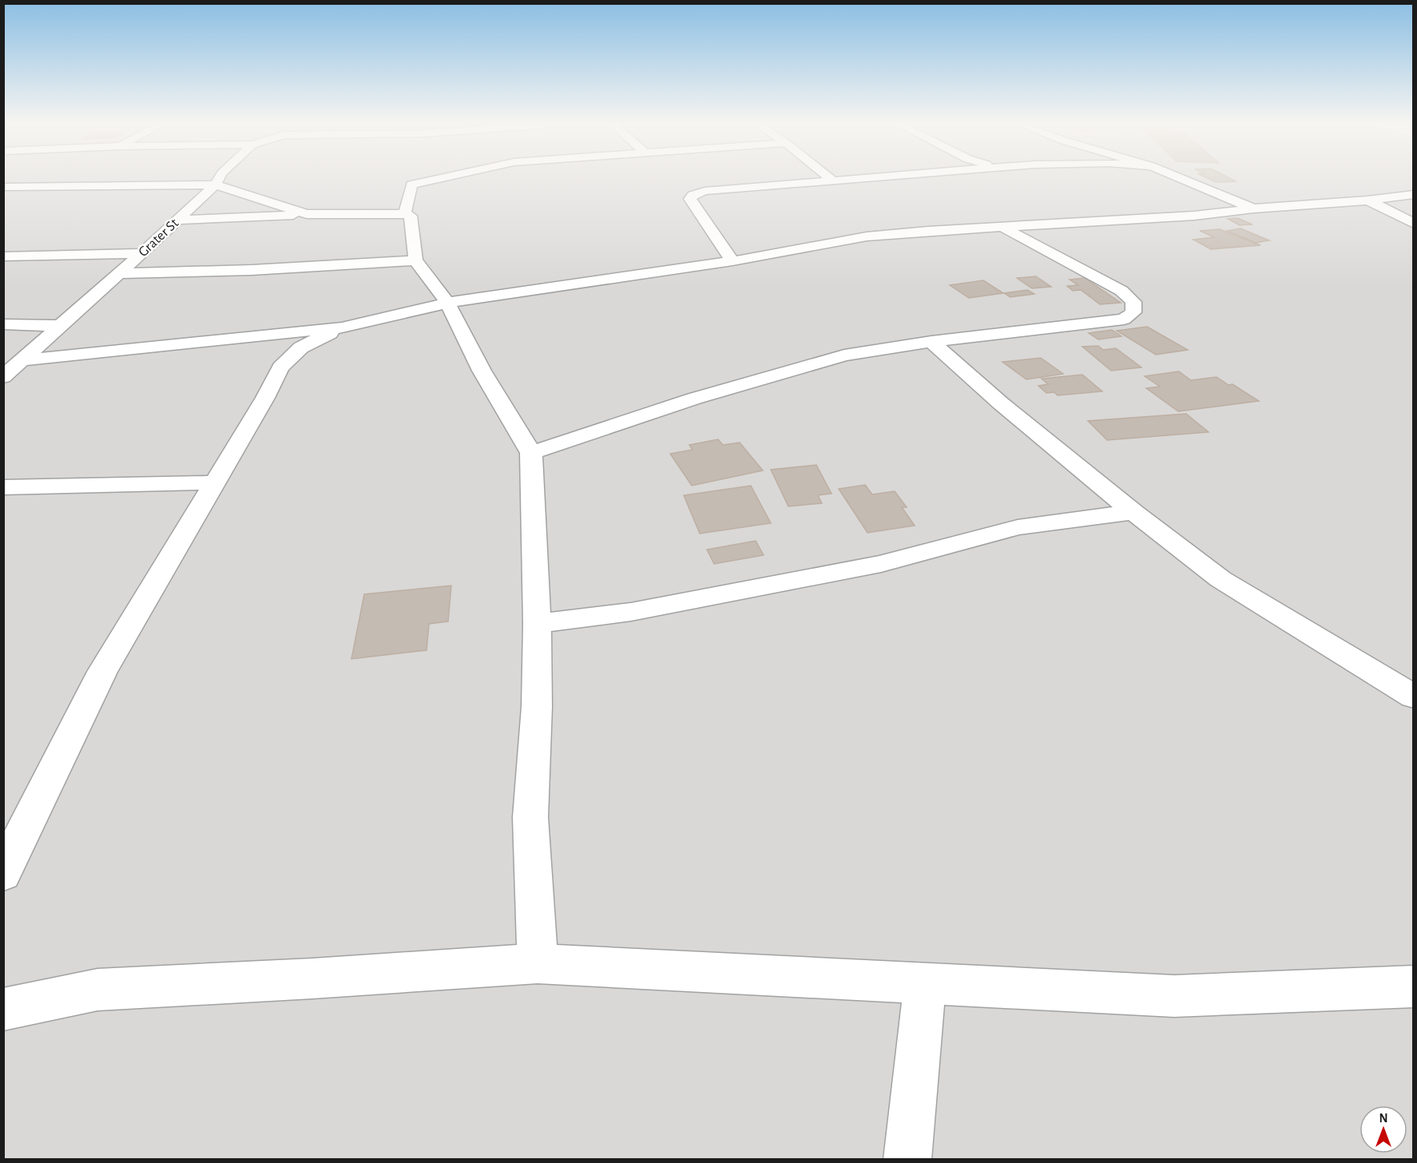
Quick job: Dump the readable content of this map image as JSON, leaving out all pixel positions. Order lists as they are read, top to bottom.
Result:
{
  "streets": {
    "street": ["Grater St"]
  },
  "north": "top"
}
